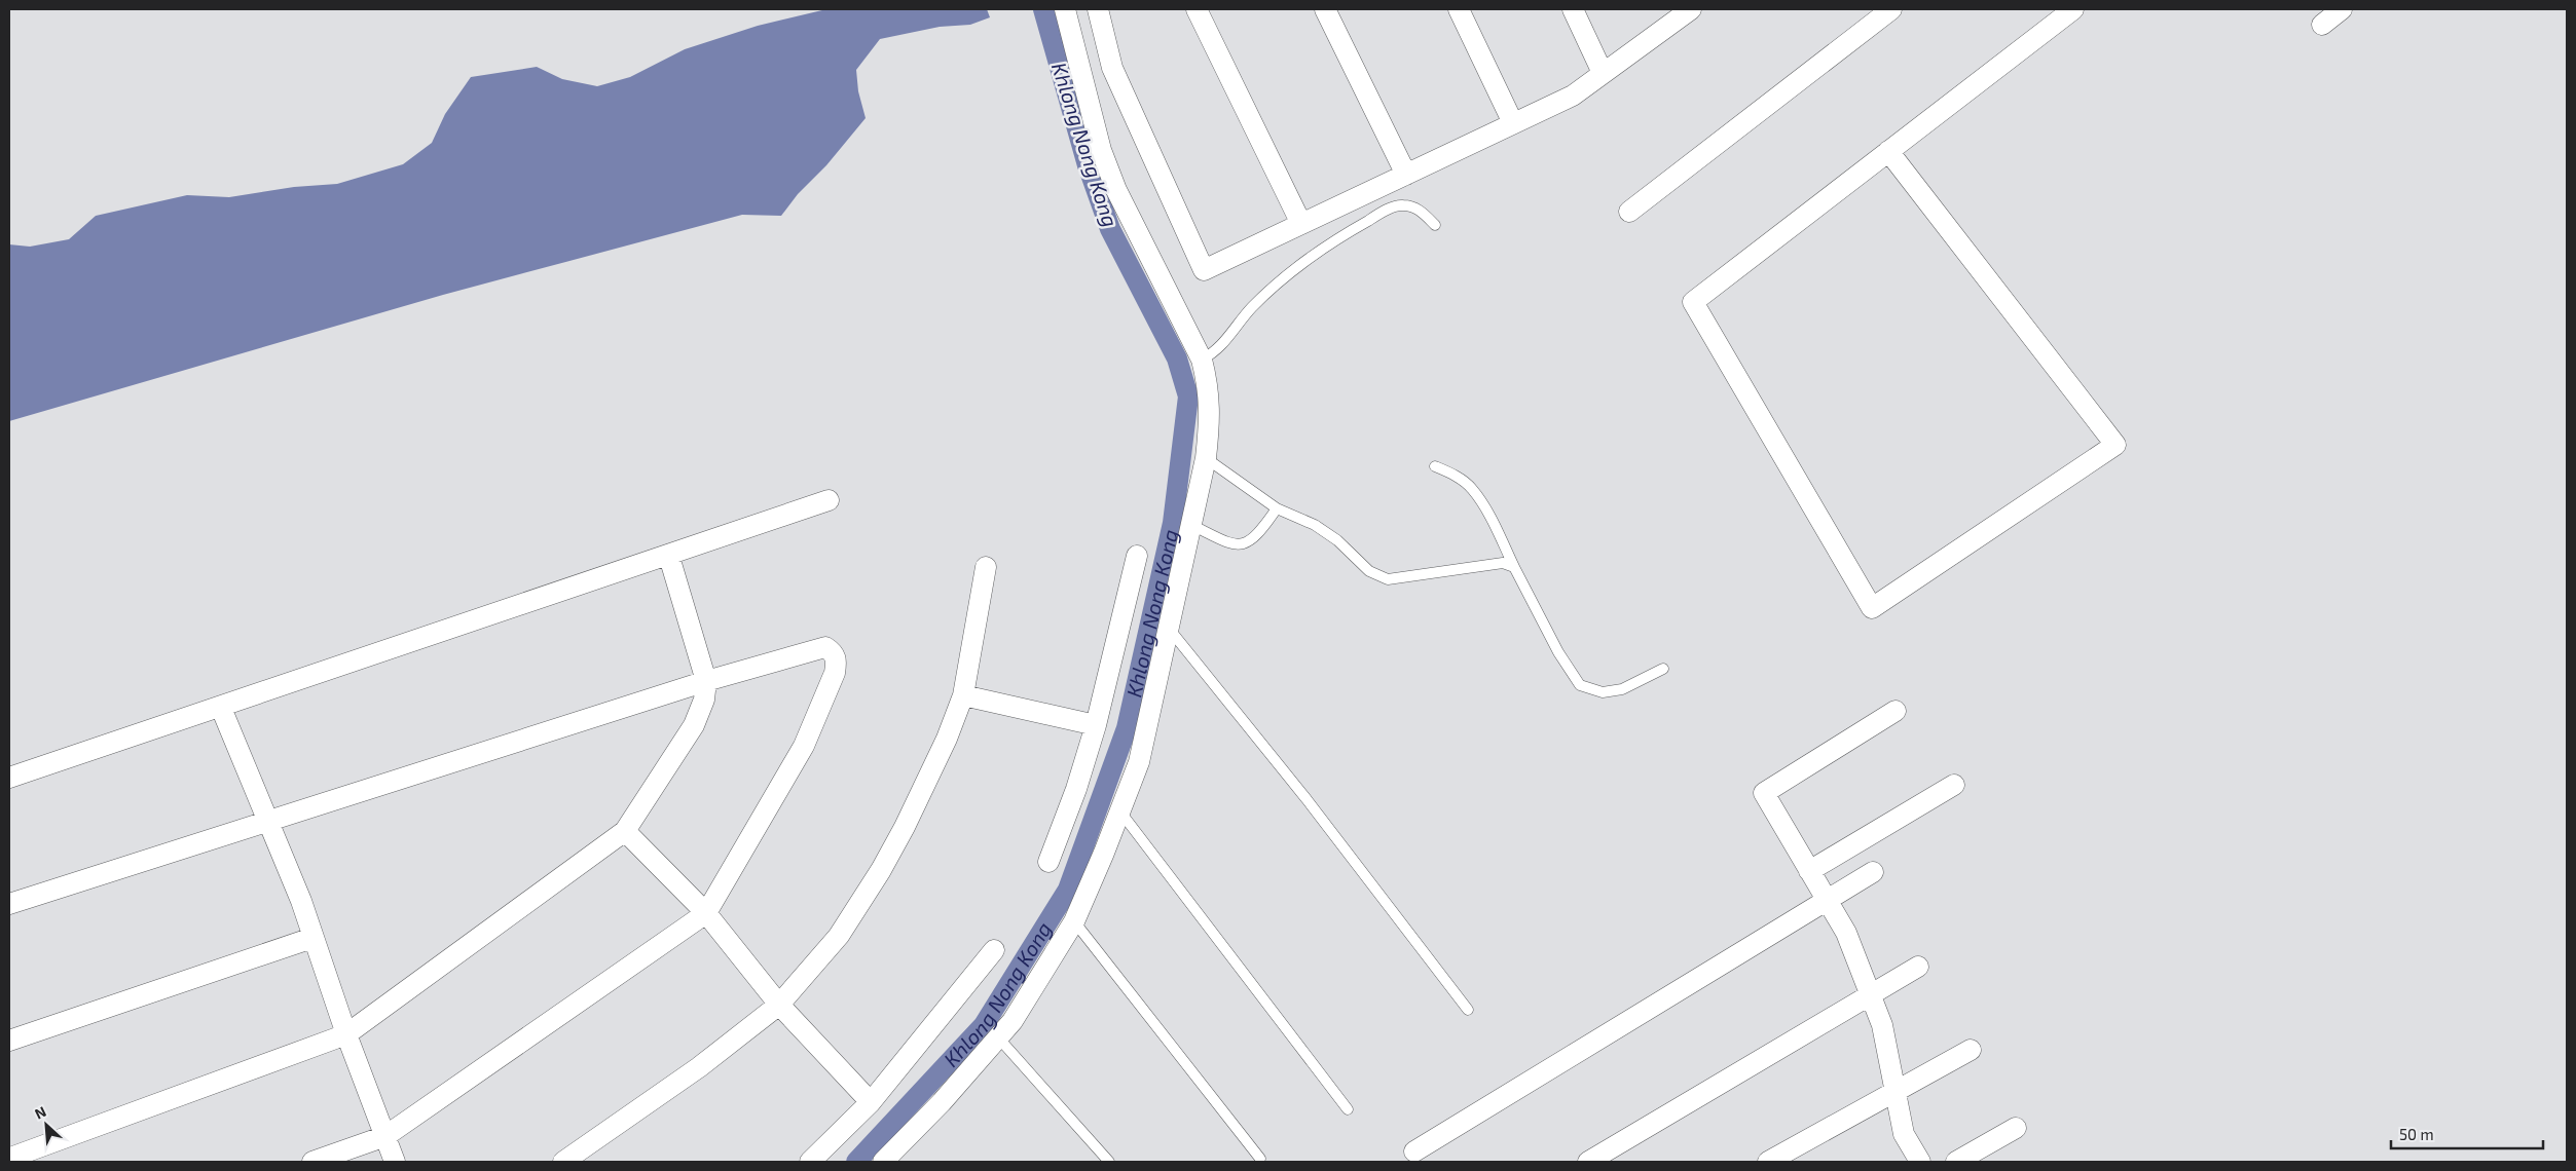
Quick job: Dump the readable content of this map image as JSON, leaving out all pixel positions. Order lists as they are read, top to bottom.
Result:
{
  "water": ["Khlong Nong Kong"],
  "scale_bar": "50 m",
  "north": "top left"
}
